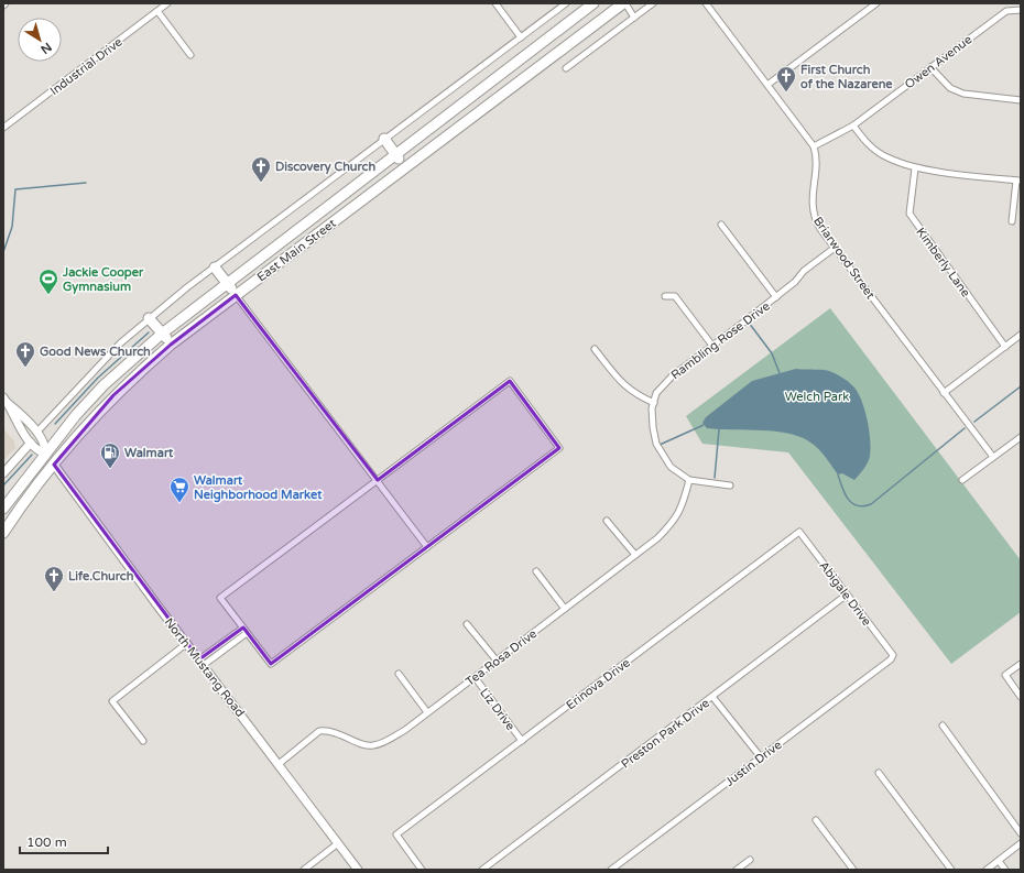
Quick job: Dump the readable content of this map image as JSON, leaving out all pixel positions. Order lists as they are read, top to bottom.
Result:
{
  "streets": {
    "highway": ["East Main Street"],
    "street": [
      "Owen Avenue",
      "Industrial Drive",
      "Briarwood Street",
      "Kimberly Lane",
      "Rambling Rose Drive",
      "Abigale Drive",
      "Tea Rosa Drive",
      "North Mustang Road",
      "Erinova Drive",
      "Liz Drive",
      "Preston Park Drive",
      "Justin Drive"
    ]
  },
  "crossings": [
    ["Owen Avenue", "Briarwood Street"],
    ["East Main Street", "North Mustang Road"],
    ["Briarwood Street", "Rambling Rose Drive"],
    ["Rambling Rose Drive", "Tea Rosa Drive"],
    ["Abigale Drive", "Erinova Drive"],
    ["Abigale Drive", "Preston Park Drive"],
    ["Abigale Drive", "Justin Drive"],
    ["Tea Rosa Drive", "North Mustang Road"],
    ["Tea Rosa Drive", "Liz Drive"],
    ["Erinova Drive", "Liz Drive"]
  ],
  "parks": ["Welch Park"],
  "places": {
    "church": [
      "First Church of the Nazarene",
      "Discovery Church",
      "Good News Church",
      "Life.Church"
    ],
    "sports": ["Jackie Cooper Gymnasium"],
    "fuel station": ["Walmart"],
    "supermarket": ["Walmart Neighborhood Market"]
  },
  "scale_bar": "100 m",
  "north": "bottom right"
}
